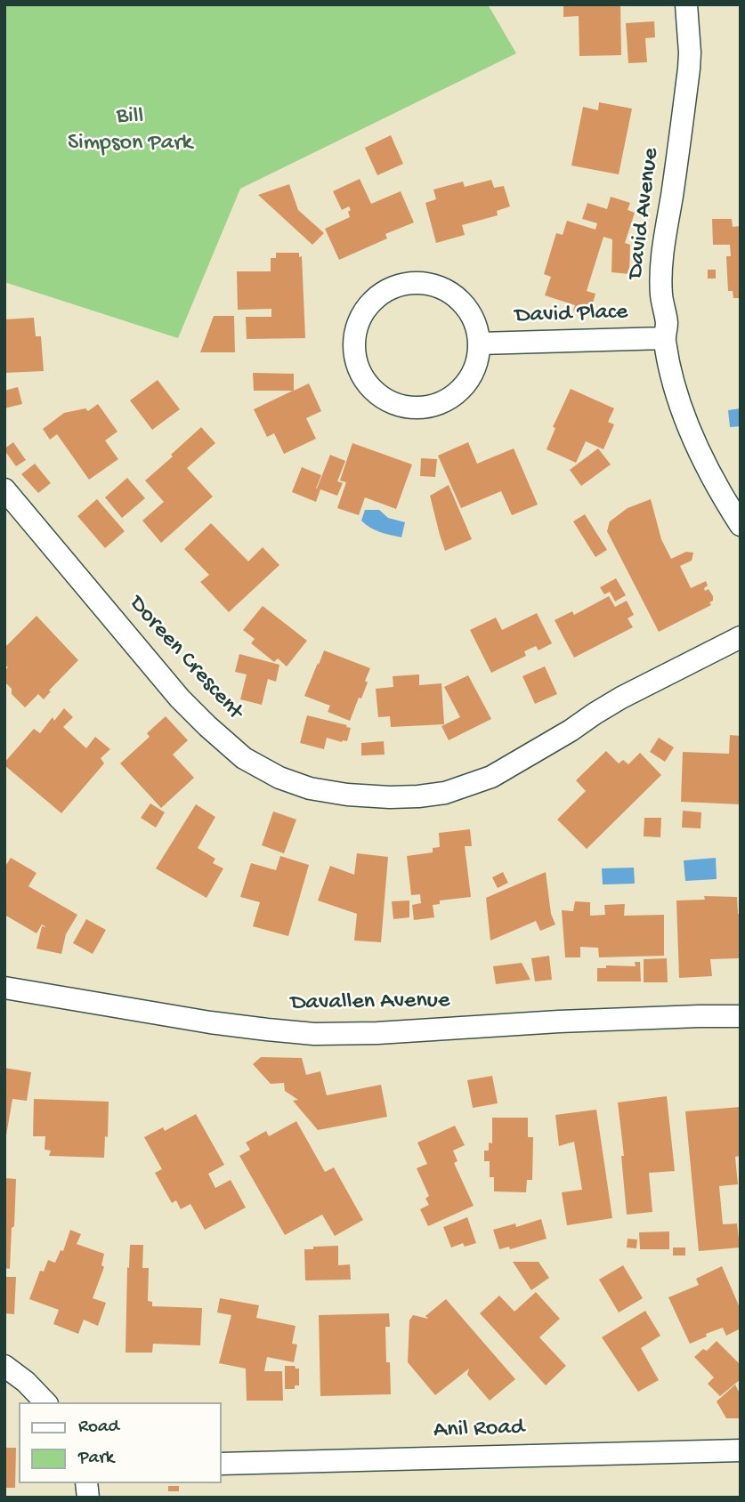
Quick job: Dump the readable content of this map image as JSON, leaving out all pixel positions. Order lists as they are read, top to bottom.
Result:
{
  "streets": {
    "street": [
      "David Avenue",
      "David Place",
      "Doreen Crescent",
      "Davallen Avenue",
      "Anil Road"
    ]
  },
  "crossings": [
    ["David Avenue", "David Place"]
  ],
  "parks": ["Bill Simpson Park"],
  "legend": ["Road", "Park"]
}
